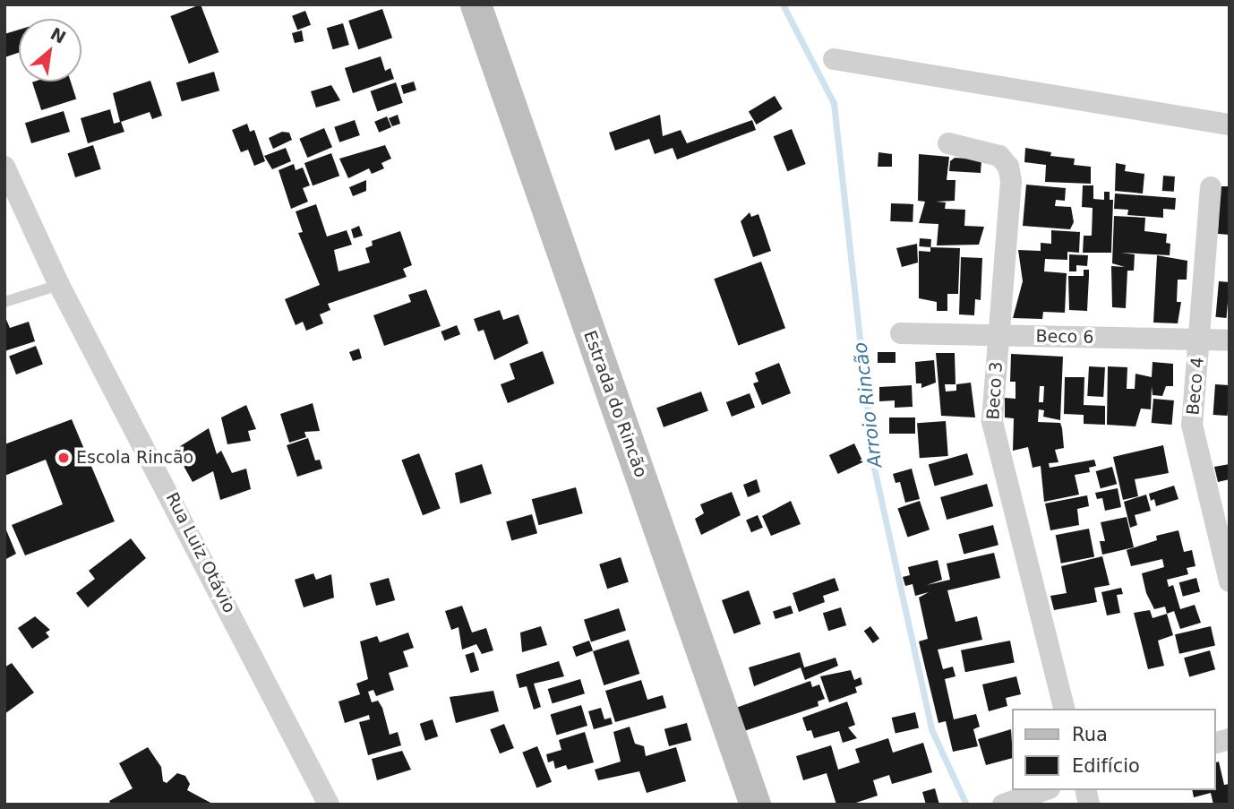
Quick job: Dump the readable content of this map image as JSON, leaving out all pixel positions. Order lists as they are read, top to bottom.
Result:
{
  "streets": {
    "street": [
      "Beco 6",
      "Beco 4",
      "Beco 3",
      "Estrada do Rincão",
      "Rua Luiz Otávio"
    ]
  },
  "crossings": [
    ["Beco 6", "Beco 4"],
    ["Beco 6", "Beco 3"]
  ],
  "water": ["Arroio Rincão"],
  "places": ["Escola Rincão"],
  "legend": ["Rua", "Edifício"],
  "north": "top right"
}
